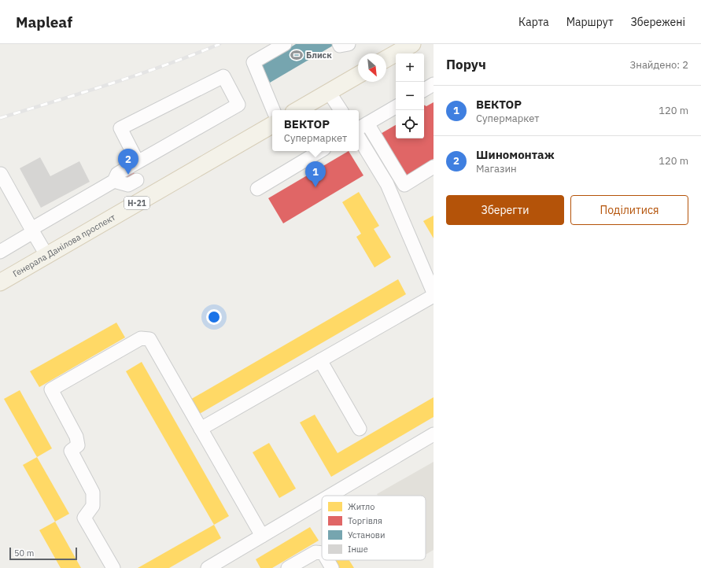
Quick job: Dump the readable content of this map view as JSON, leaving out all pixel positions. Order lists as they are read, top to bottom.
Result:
{
  "streets": {
    "main road": ["Н-21", "Генерала Данілова проспект"]
  },
  "places": {
    "sports": ["Блиск"]
  },
  "legend": [
    "Житло",
    "Торгівля",
    "Установи",
    "Інше"
  ],
  "scale_bar": "50 m",
  "north": "bottom right",
  "page": {
    "header": "Mapleaf",
    "nav": ["Карта", "Маршрут", "Збережені"],
    "heading": ["Поруч", "Знайдено: 2"],
    "map_buttons": ["+", "−"],
    "list": [
      {
        "mark": "1",
        "name": "ВЕКТОР",
        "note": "Супермаркет",
        "value": "120 m"
      },
      {
        "mark": "2",
        "name": "Шиномонтаж",
        "note": "Магазин",
        "value": "120 m"
      }
    ],
    "popup": ["ВЕКТОР", "Супермаркет"],
    "pins": ["2", "1"],
    "buttons": ["Зберегти", "Поділитися"],
    "scale": "50 m"
  }
}
